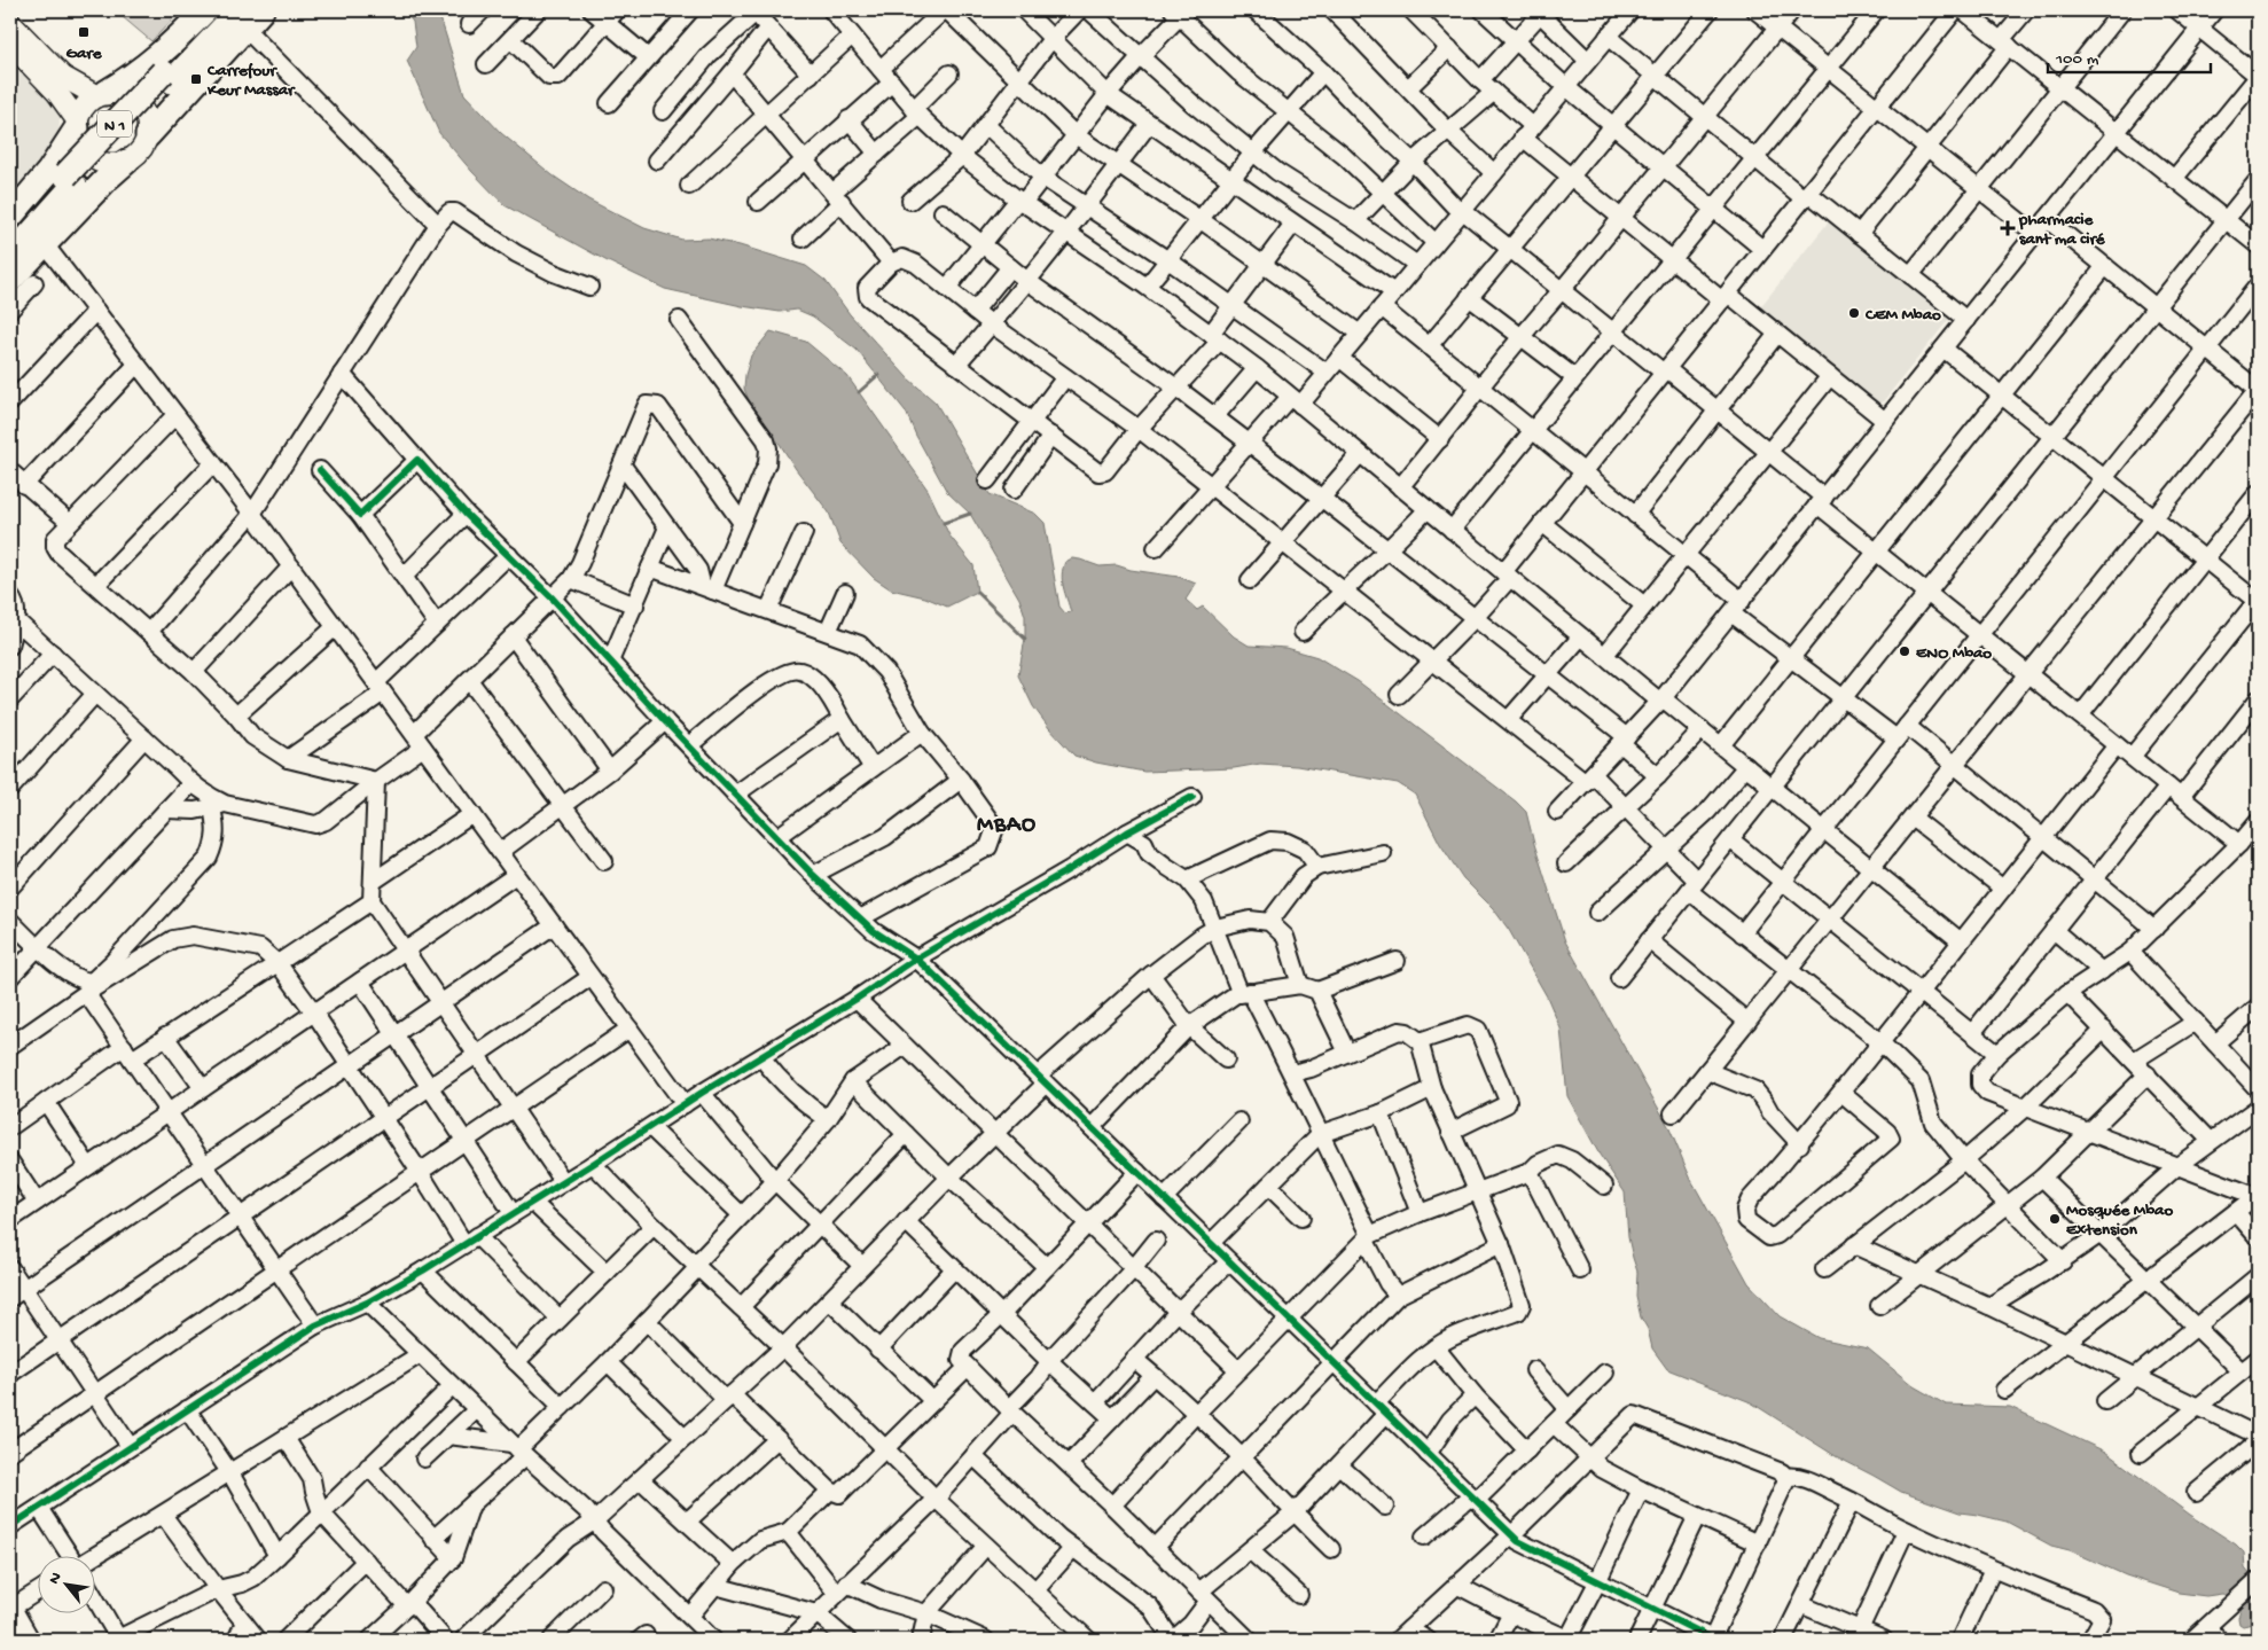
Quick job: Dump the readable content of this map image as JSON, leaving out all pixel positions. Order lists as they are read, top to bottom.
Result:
{
  "streets": {
    "highway": ["N 1"]
  },
  "districts": ["MBAO"],
  "places": {
    "transit": ["Gare", "Carrefour Keur Massar"],
    "health": ["pharmacie sant ma ciré"],
    "other": ["CEM Mbao", "ENO Mbao", "Mosquée Mbao Extension"]
  },
  "scale_bar": "100 m",
  "north": "top left"
}
